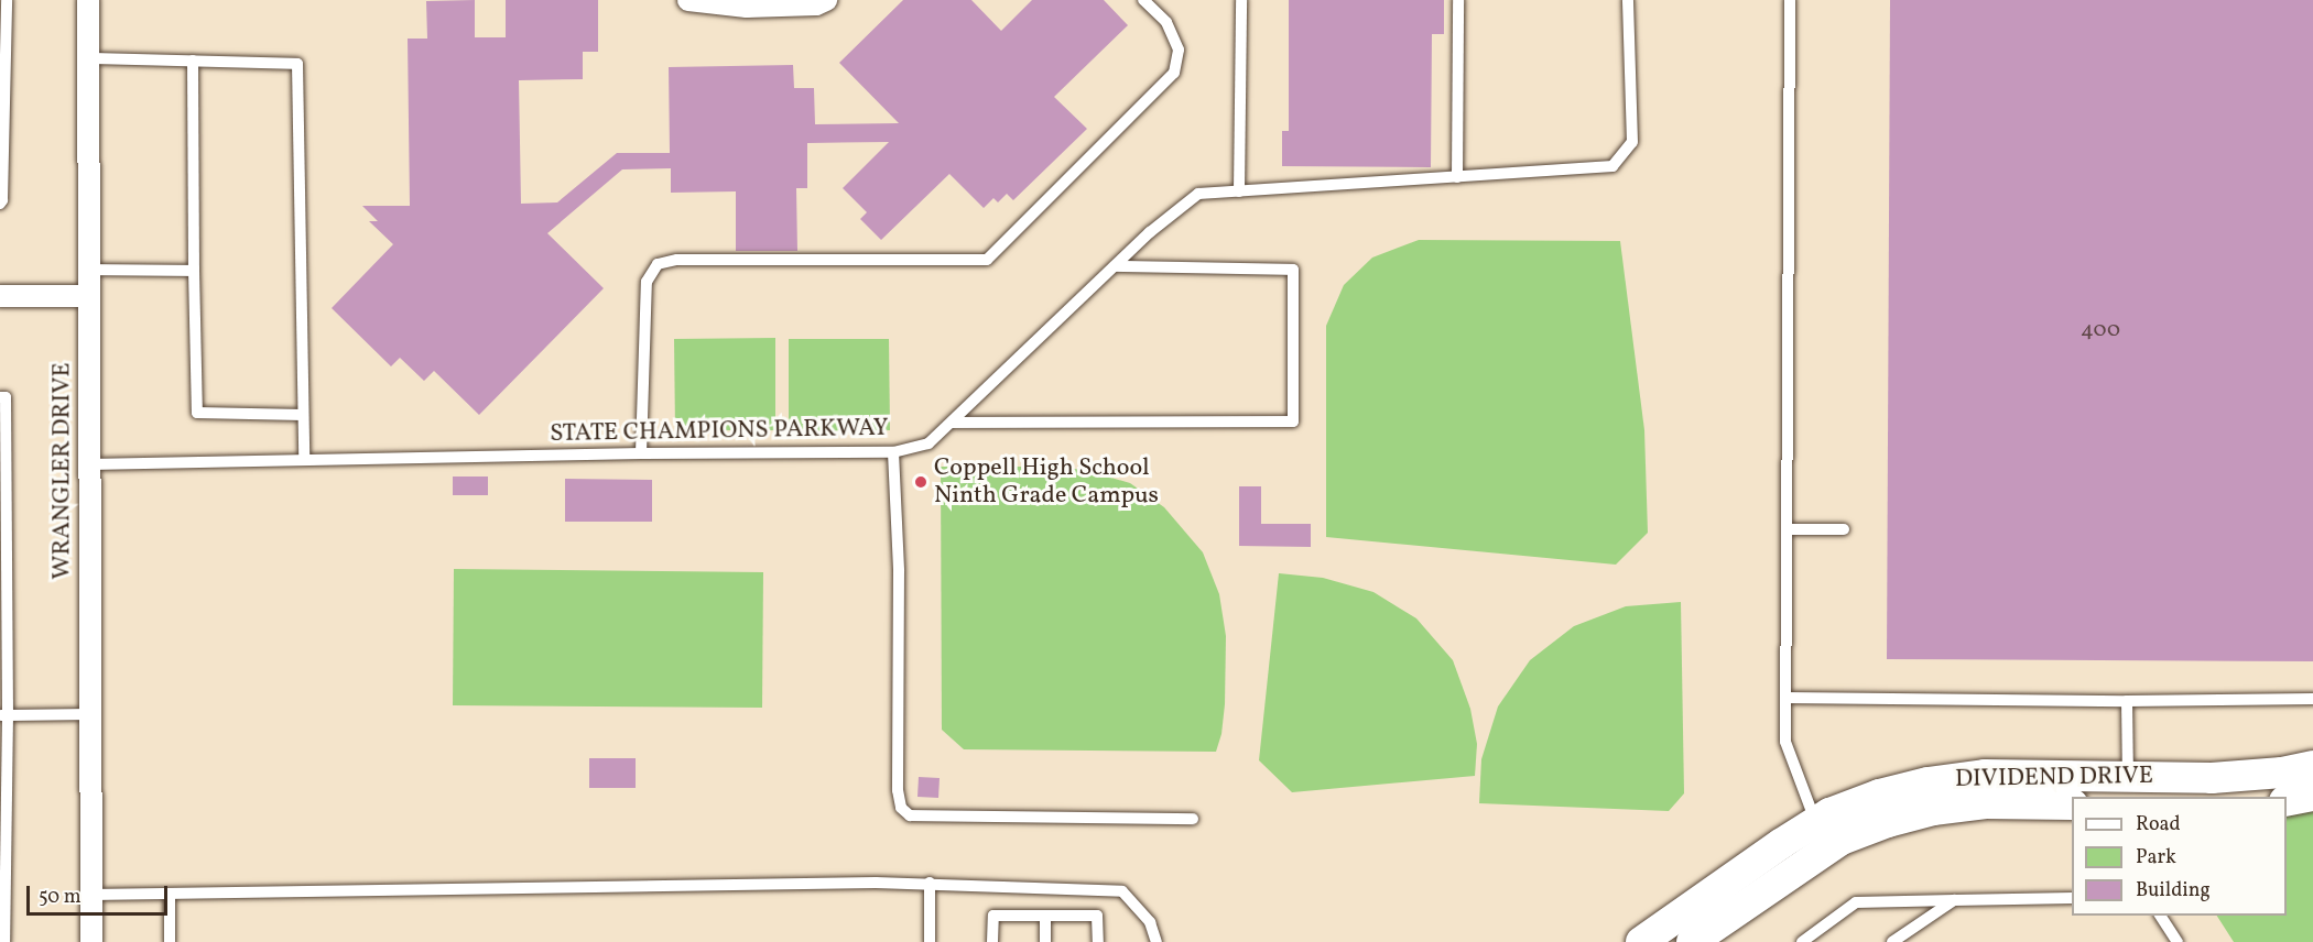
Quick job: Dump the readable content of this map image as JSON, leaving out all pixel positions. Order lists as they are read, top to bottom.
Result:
{
  "streets": {
    "street": ["WRANGLER DRIVE", "DIVIDEND DRIVE"],
    "lane": ["STATE CHAMPIONS PARKWAY"]
  },
  "crossings": [
    ["STATE CHAMPIONS PARKWAY", "WRANGLER DRIVE"]
  ],
  "places": ["Coppell High School Ninth Grade Campus"],
  "house_numbers": ["400"],
  "legend": ["Road", "Park", "Building"],
  "scale_bar": "50 m"
}
